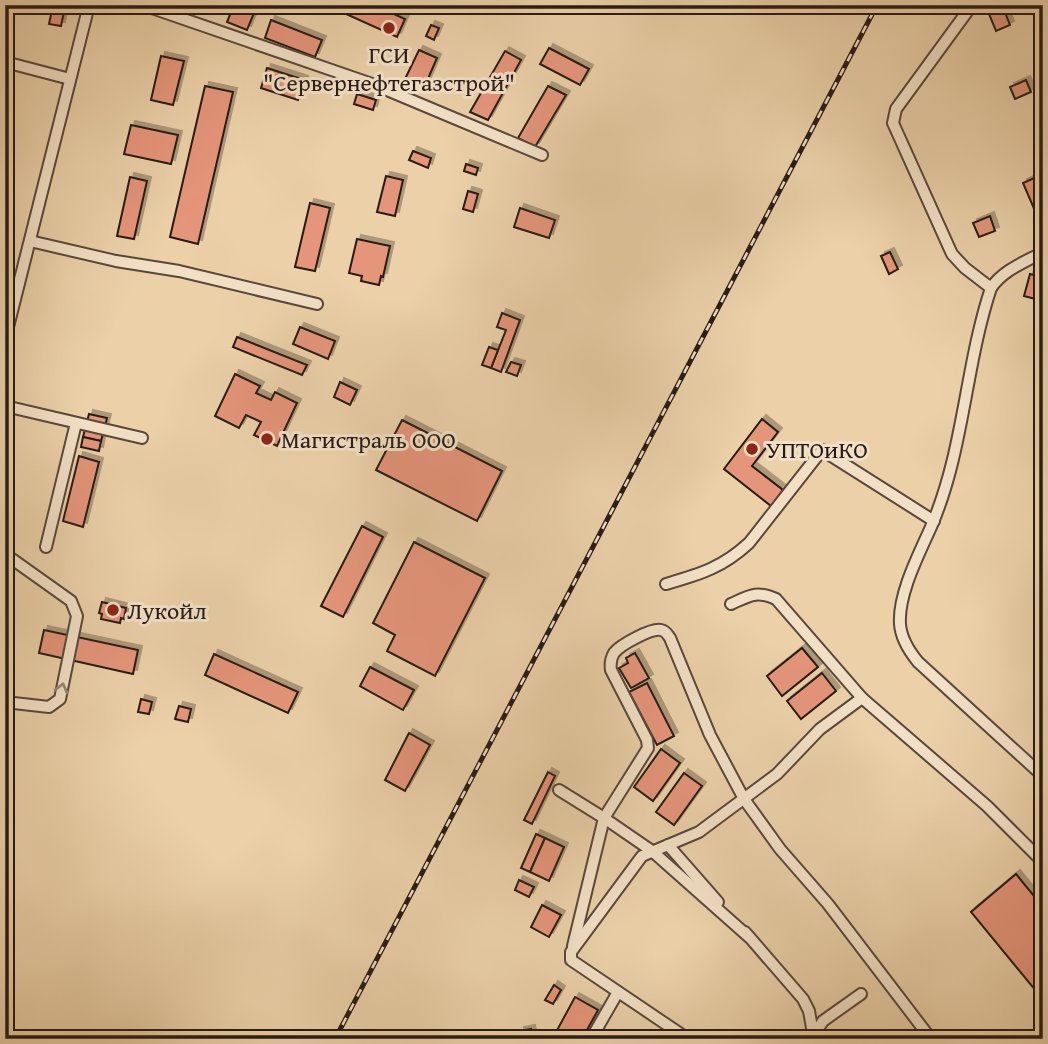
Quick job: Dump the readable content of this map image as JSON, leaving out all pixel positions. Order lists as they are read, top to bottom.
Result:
{
  "places": [
    "ГСИ \"Сервернефтегазстрой\"",
    "Магистраль ООО",
    "УПТОиКО",
    "Лукойл"
  ]
}
